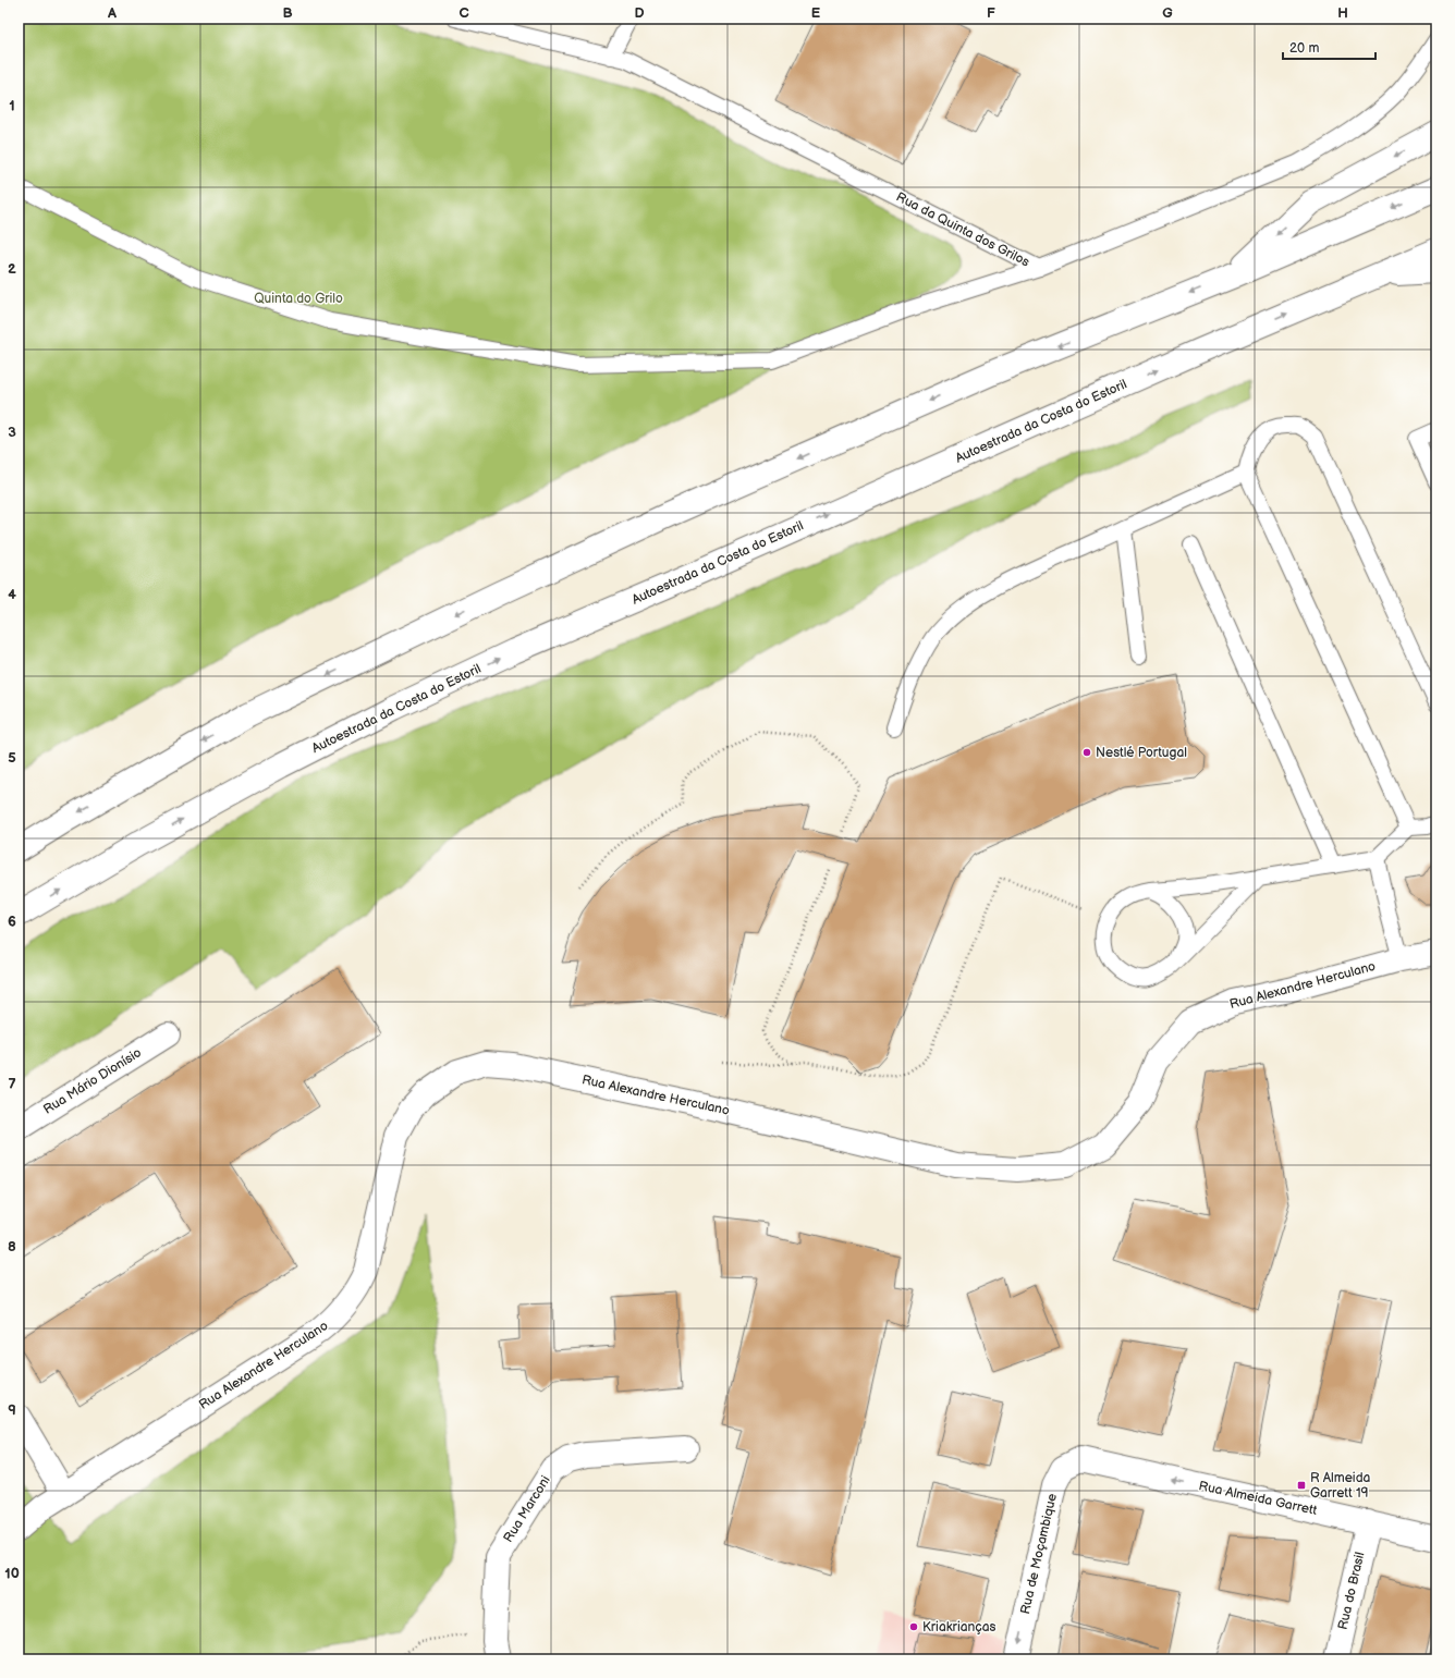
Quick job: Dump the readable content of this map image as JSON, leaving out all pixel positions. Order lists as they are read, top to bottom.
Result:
{
  "streets": {
    "main road": [
      "Autoestrada da Costa do Estoril",
      "Rua Alexandre Herculano",
      "Rua Mário Dionísio",
      "Rua Almeida Garrett",
      "Rua Marconi",
      "Rua de Moçambique",
      "Rua do Brasil"
    ],
    "lane": ["Rua da Quinta dos Grilos"]
  },
  "crossings": [
    ["Rua Almeida Garrett", "Rua de Moçambique"],
    ["Rua Almeida Garrett", "Rua do Brasil"]
  ],
  "one_way": ["Rua Almeida Garrett", "Rua de Moçambique"],
  "parks": ["Quinta do Grilo"],
  "places": {
    "other": ["Nestlé Portugal", "Kriakrianças"],
    "transit": ["R Almeida Garrett 19"]
  },
  "scale_bar": "20 m",
  "grid": {
    "columns": [
      "A",
      "B",
      "C",
      "D",
      "E",
      "F",
      "G",
      "H"
    ],
    "rows": [
      "1",
      "2",
      "3",
      "4",
      "5",
      "6",
      "7",
      "8",
      "9",
      "10"
    ]
  }
}
